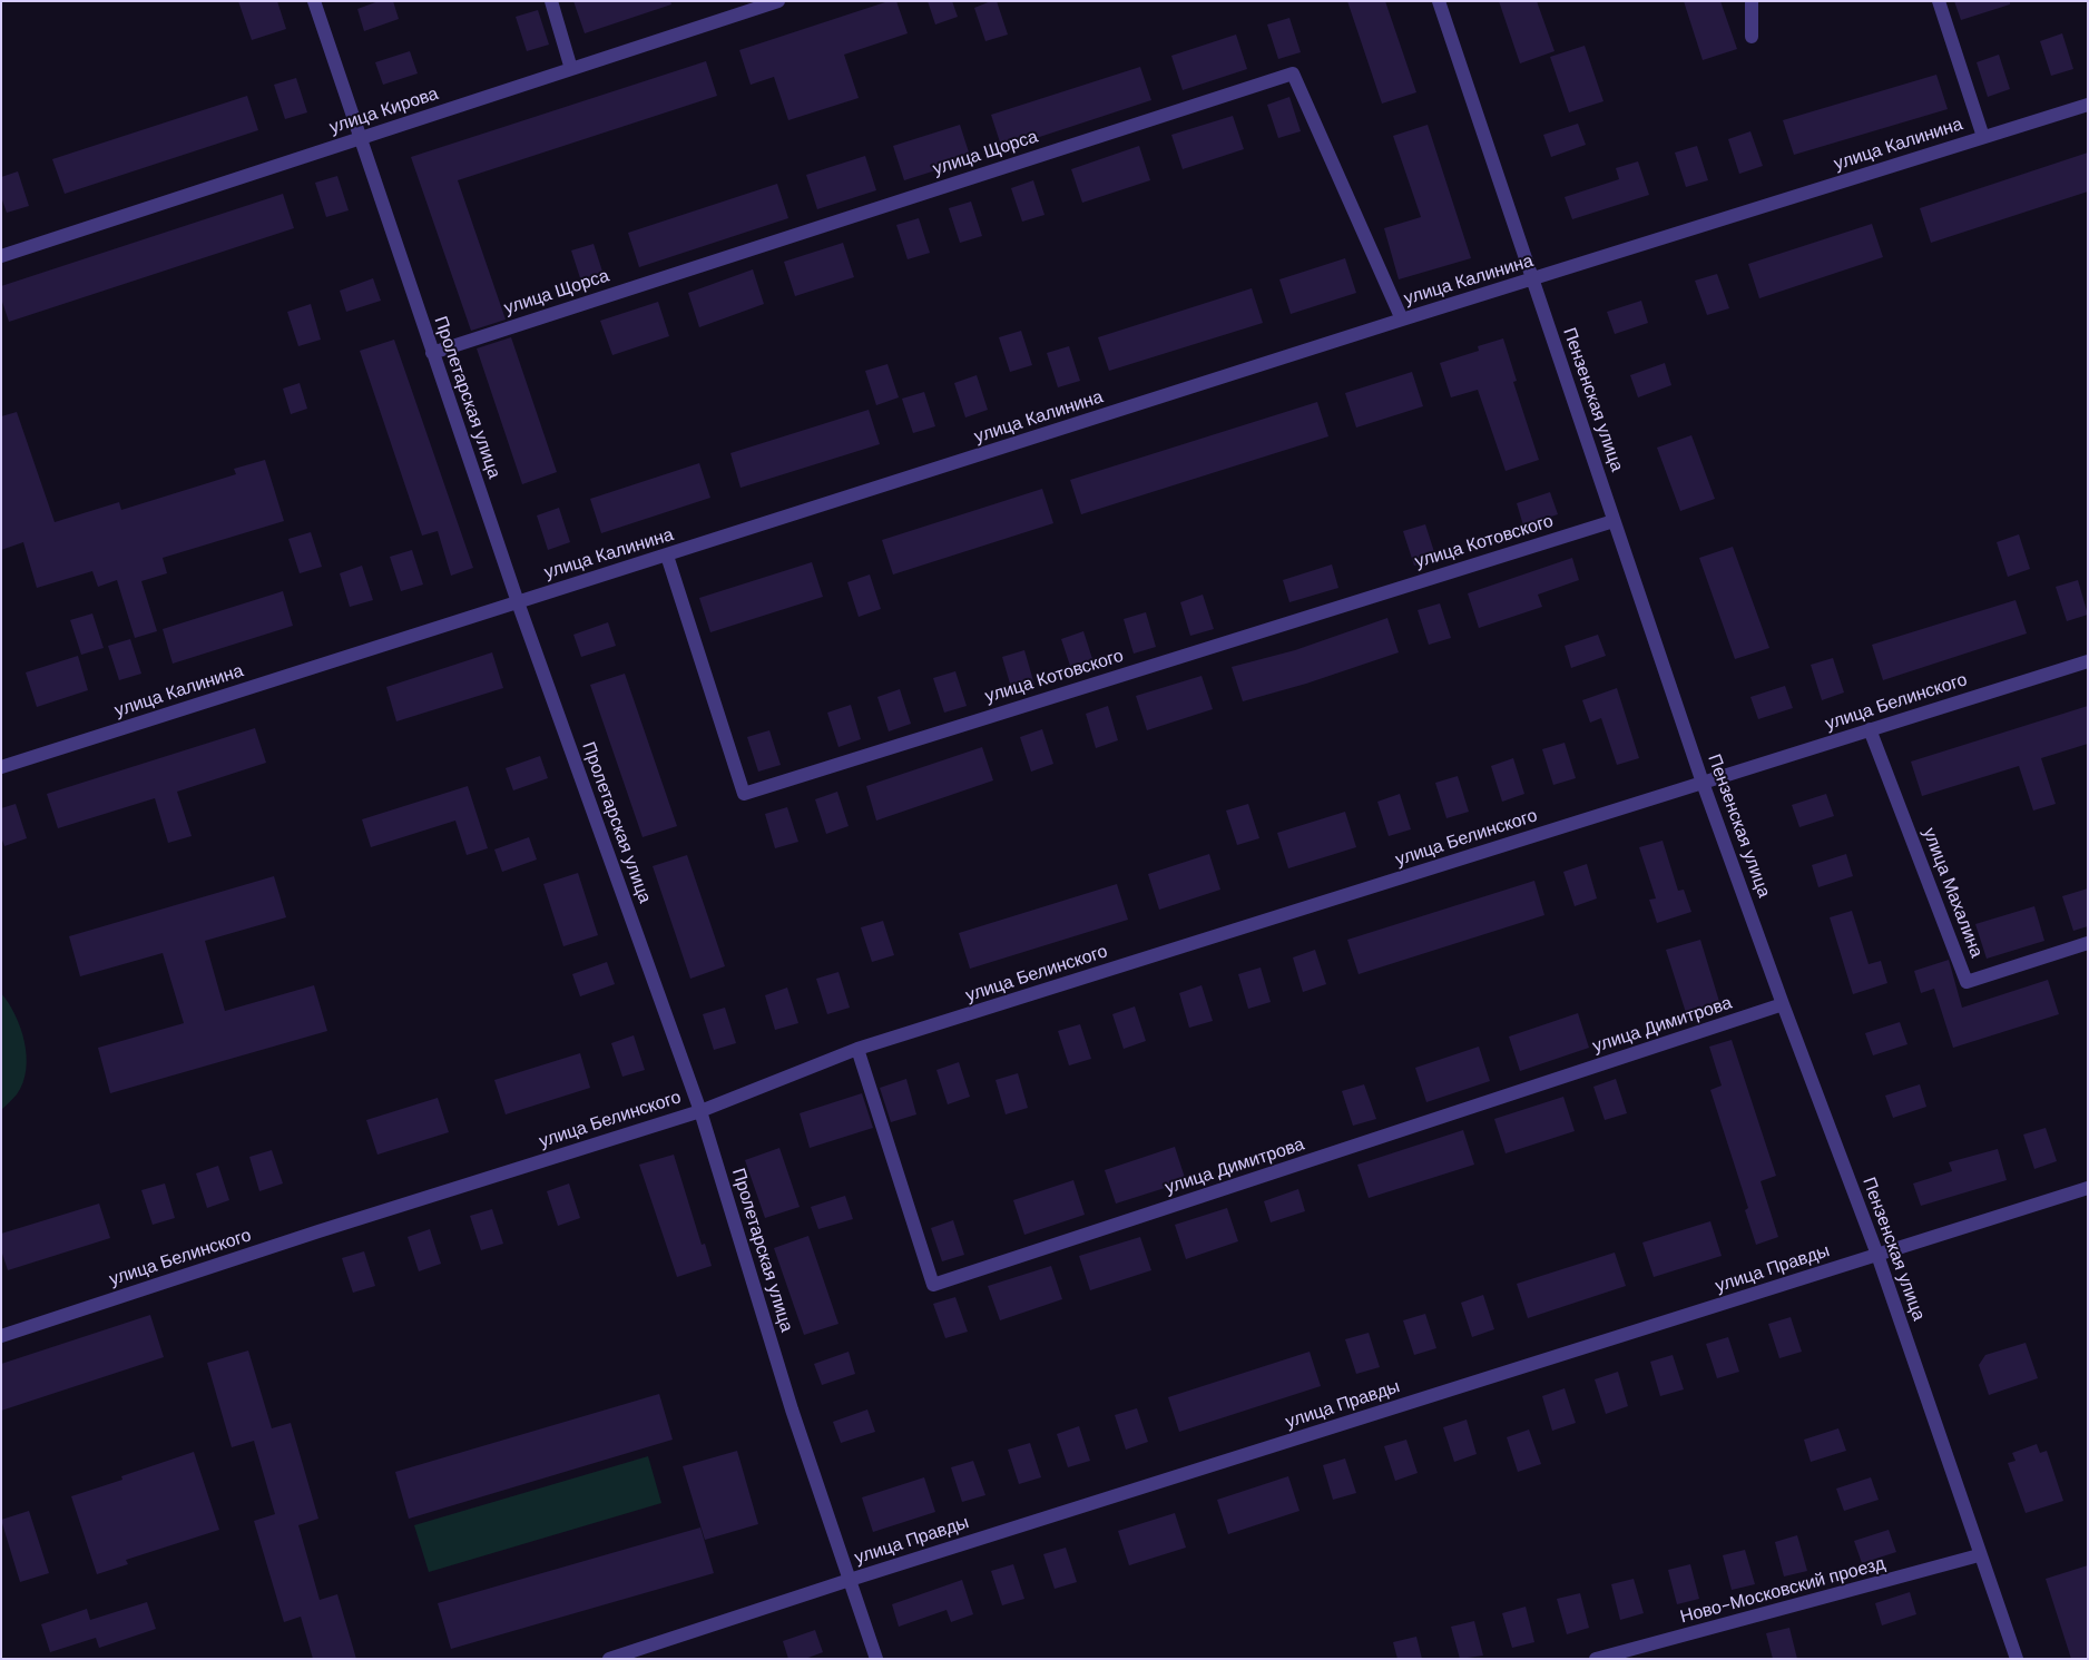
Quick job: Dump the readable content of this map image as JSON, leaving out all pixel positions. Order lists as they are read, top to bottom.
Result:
{
  "streets": {
    "street": [
      "улица Кирова",
      "улица Калинина",
      "улица Щорса",
      "Пролетарская улица",
      "Пензенская улица",
      "улица Котовского",
      "улица Белинского",
      "улица Махалина",
      "улица Димитрова",
      "улица Правды",
      "Ново-Московский проезд"
    ]
  },
  "crossings": [
    ["улица Кирова", "Пролетарская улица"],
    ["улица Калинина", "улица Щорса"],
    ["улица Калинина", "Пролетарская улица"],
    ["улица Калинина", "Пензенская улица"],
    ["улица Калинина", "улица Котовского"],
    ["улица Щорса", "Пролетарская улица"],
    ["Пролетарская улица", "улица Белинского"],
    ["Пролетарская улица", "улица Правды"],
    ["Пензенская улица", "улица Котовского"],
    ["Пензенская улица", "улица Белинского"],
    ["Пензенская улица", "улица Димитрова"],
    ["Пензенская улица", "улица Правды"],
    ["Пензенская улица", "Ново-Московский проезд"],
    ["улица Белинского", "улица Махалина"],
    ["улица Белинского", "улица Димитрова"]
  ]
}
